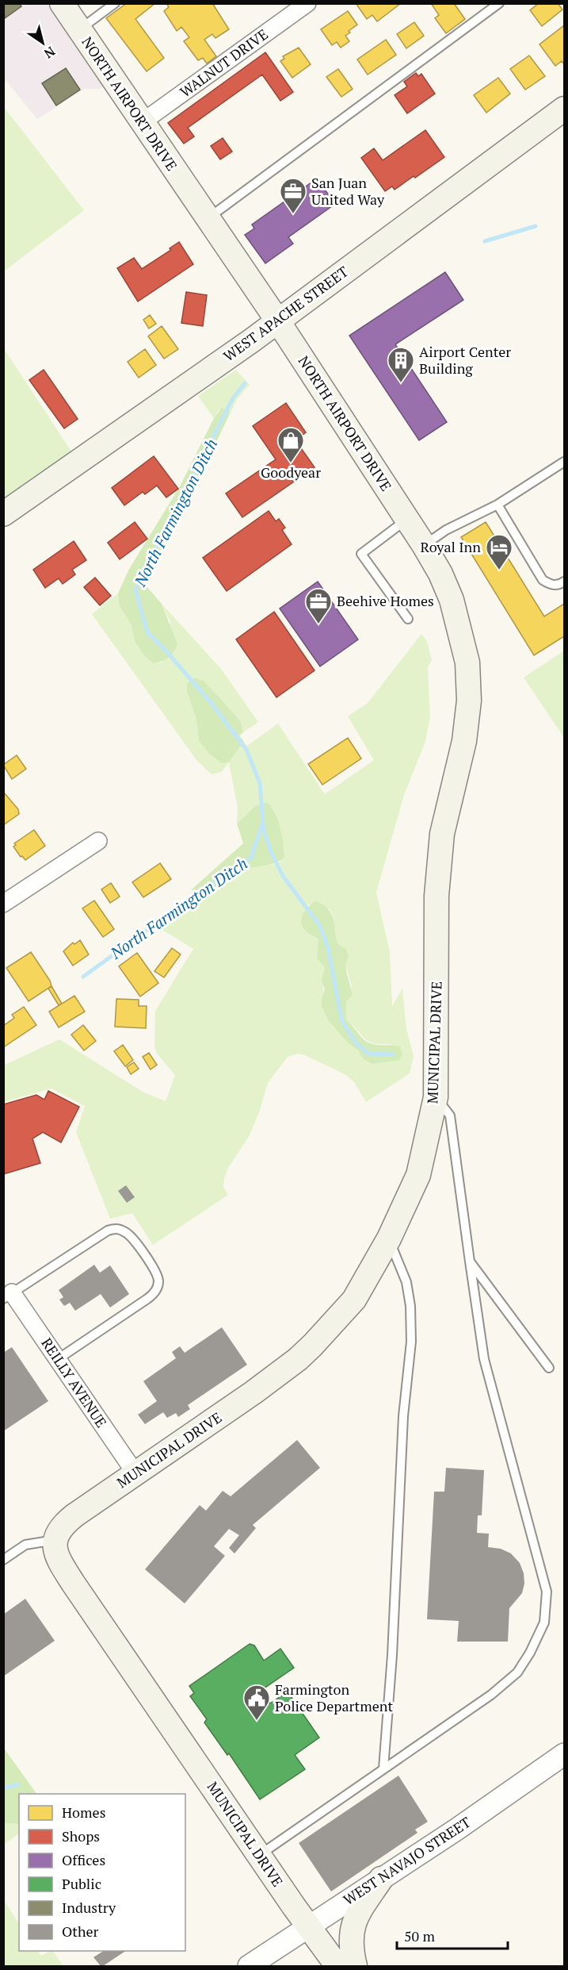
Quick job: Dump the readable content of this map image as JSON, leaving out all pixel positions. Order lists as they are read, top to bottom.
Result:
{
  "streets": {
    "main road": ["NORTH AIRPORT DRIVE", "WEST APACHE STREET", "MUNICIPAL DRIVE"],
    "street": ["WALNUT DRIVE", "REILLY AVENUE", "WEST NAVAJO STREET"]
  },
  "crossings": [
    ["WALNUT DRIVE", "NORTH AIRPORT DRIVE"],
    ["NORTH AIRPORT DRIVE", "WEST APACHE STREET"],
    ["NORTH AIRPORT DRIVE", "MUNICIPAL DRIVE"],
    ["MUNICIPAL DRIVE", "REILLY AVENUE"],
    ["MUNICIPAL DRIVE", "WEST NAVAJO STREET"]
  ],
  "water": ["North Farmington Ditch"],
  "places": {
    "office": ["San Juan United Way", "Beehive Homes"],
    "building": ["Airport Center Building"],
    "shop": ["Goodyear"],
    "hotel": ["Royal Inn"],
    "public building": ["Farmington Police Department"]
  },
  "legend": [
    "Homes",
    "Shops",
    "Offices",
    "Public",
    "Industry",
    "Other"
  ],
  "scale_bar": "50 m",
  "north": "bottom right"
}
